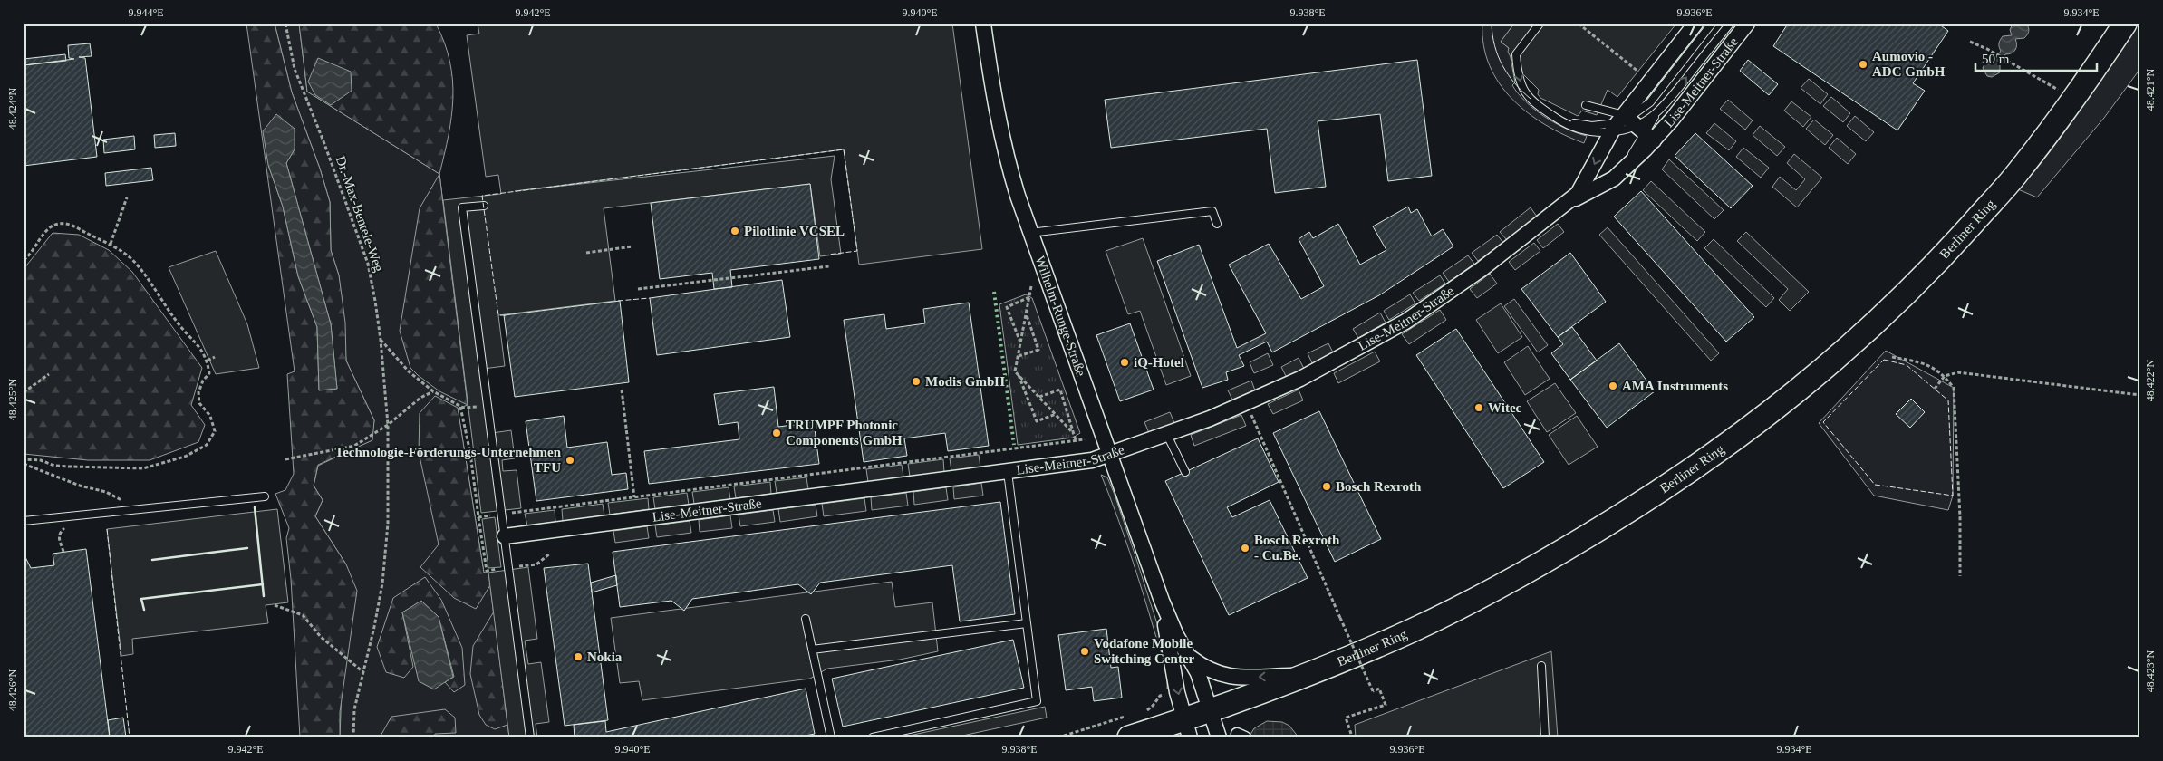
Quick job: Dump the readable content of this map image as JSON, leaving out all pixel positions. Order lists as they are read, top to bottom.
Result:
{
  "streets": {
    "main road": ["Berliner Ring"],
    "street": ["Lise-Meitner-Straße", "Wilhelm-Runge-Straße"],
    "path": ["Dr.-Max-Bentele-Weg"]
  },
  "crossings": [
    ["Lise-Meitner-Straße", "Wilhelm-Runge-Straße"],
    ["Berliner Ring", "Wilhelm-Runge-Straße"]
  ],
  "places": [
    "Aumovio - ADC GmbH",
    "Pilotlinie VCSEL",
    "iQ-Hotel",
    "Modis GmbH",
    "AMA Instruments",
    "Witec",
    "TRUMPF Photonic Components GmbH",
    "Technologie-Förderungs-Unternehmen TFU",
    "Bosch Rexroth",
    "Bosch Rexroth - Cu.Be.",
    "Vodafone Mobile Switching Center",
    "Nokia"
  ],
  "scale_bar": "50 m",
  "coordinates": [
    "9.944°E",
    "9.942°E",
    "9.940°E",
    "9.938°E",
    "9.936°E",
    "9.934°E",
    "48.421°N",
    "48.424°N",
    "48.422°N",
    "48.425°N",
    "48.423°N",
    "48.426°N"
  ]
}
